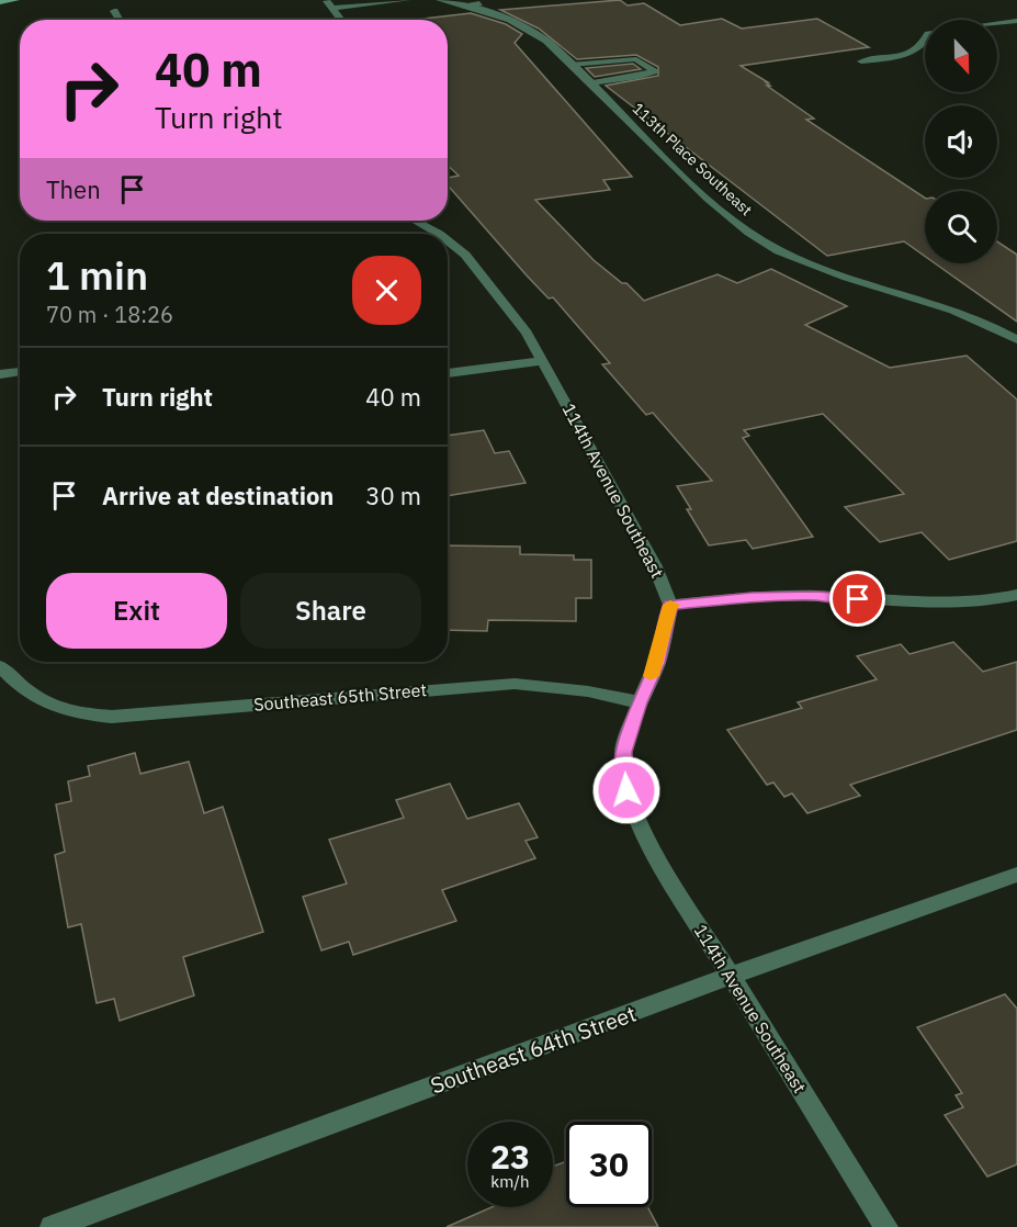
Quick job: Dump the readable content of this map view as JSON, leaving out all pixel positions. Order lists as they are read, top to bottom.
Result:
{
  "streets": {
    "street": [
      "113th Place Southeast",
      "114th Avenue Southeast",
      "Southeast 65th Street",
      "Southeast 64th Street"
    ]
  },
  "crossings": [
    ["114th Avenue Southeast", "Southeast 65th Street"],
    ["114th Avenue Southeast", "Southeast 64th Street"]
  ],
  "north": "bottom",
  "page": {
    "turn": ["40 m", "Turn right"],
    "then": "Then",
    "heading": ["1 min", "70 m · 18:26"],
    "list": [
      {
        "name": "Turn right",
        "value": "40 m"
      },
      {
        "name": "Arrive at destination",
        "value": "30 m"
      }
    ],
    "buttons": ["Exit", "Share"],
    "speed": "23 km/h",
    "limit": "30"
  }
}
